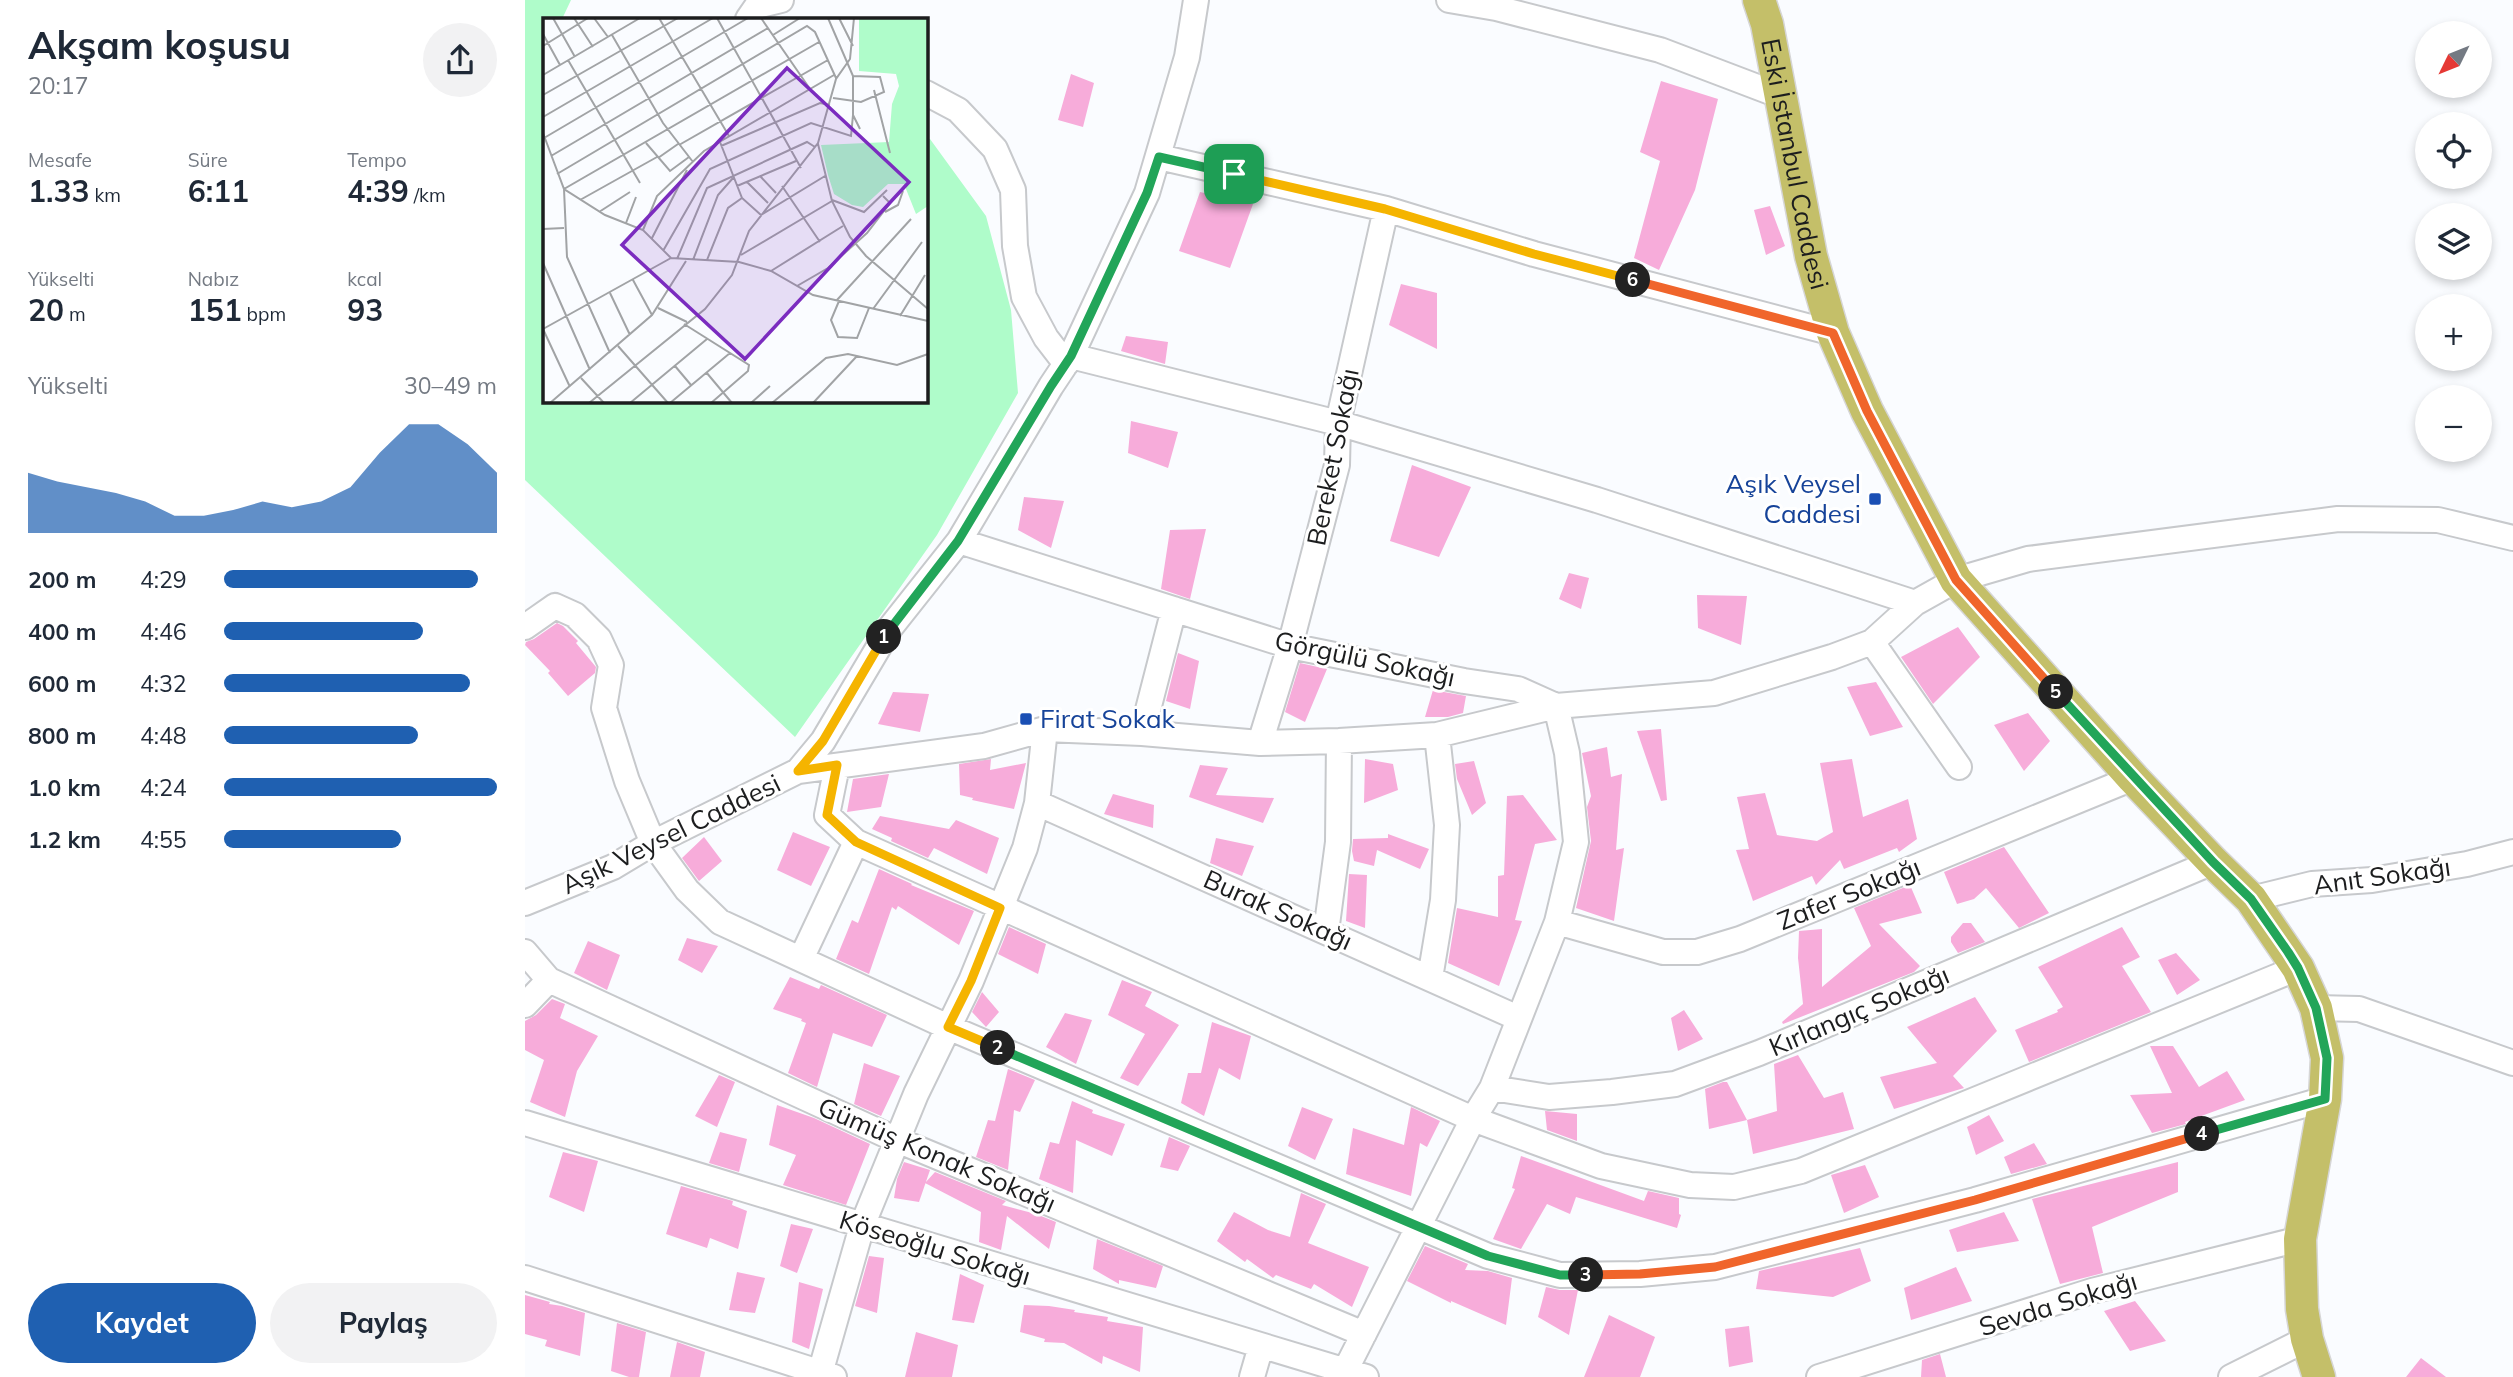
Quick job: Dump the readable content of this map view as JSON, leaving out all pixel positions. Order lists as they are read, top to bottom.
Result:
{
  "streets": {
    "main road": ["Eski İstanbul Caddesi"],
    "street": [
      "Bereket Sokağı",
      "Görgülü Sokağı",
      "Aşık Veysel Caddesi",
      "Anıt Sokağı",
      "Zafer Sokağı",
      "Burak Sokağı",
      "Kırlangıç Sokağı",
      "Gümüş Konak Sokağı",
      "Köseoğlu Sokağı",
      "Sevda Sokağı"
    ]
  },
  "crossings": [
    ["Eski İstanbul Caddesi", "Aşık Veysel Caddesi"],
    ["Eski İstanbul Caddesi", "Anıt Sokağı"],
    ["Eski İstanbul Caddesi", "Zafer Sokağı"],
    ["Eski İstanbul Caddesi", "Kırlangıç Sokağı"],
    ["Eski İstanbul Caddesi", "Sevda Sokağı"],
    ["Bereket Sokağı", "Görgülü Sokağı"],
    ["Bereket Sokağı", "Aşık Veysel Caddesi"],
    ["Görgülü Sokağı", "Aşık Veysel Caddesi"]
  ],
  "places": {
    "transit": ["Aşık Veysel Caddesi", "Firat Sokak"]
  },
  "north": "bottom left",
  "page": {
    "heading": ["Akşam koşusu", "20:17"],
    "map_buttons": ["+", "−"],
    "stats": [
      ["Mesafe", "1.33 km"],
      ["Süre", "6:11"],
      ["Tempo", "4:39 /km"],
      ["Yükselti", "20 m"],
      ["Nabız", "151 bpm"],
      ["kcal", "93"]
    ],
    "pins": [
      "6",
      "1",
      "5",
      "2",
      "4",
      "3"
    ],
    "chart": ["Yükselti", "30–49 m"],
    "list": [
      {
        "name": "200 m",
        "note": "4:29"
      },
      {
        "name": "400 m",
        "note": "4:46"
      },
      {
        "name": "600 m",
        "note": "4:32"
      },
      {
        "name": "800 m",
        "note": "4:48"
      },
      {
        "name": "1.0 km",
        "note": "4:24"
      },
      {
        "name": "1.2 km",
        "note": "4:55"
      }
    ],
    "buttons": ["Kaydet", "Paylaş"]
  }
}
